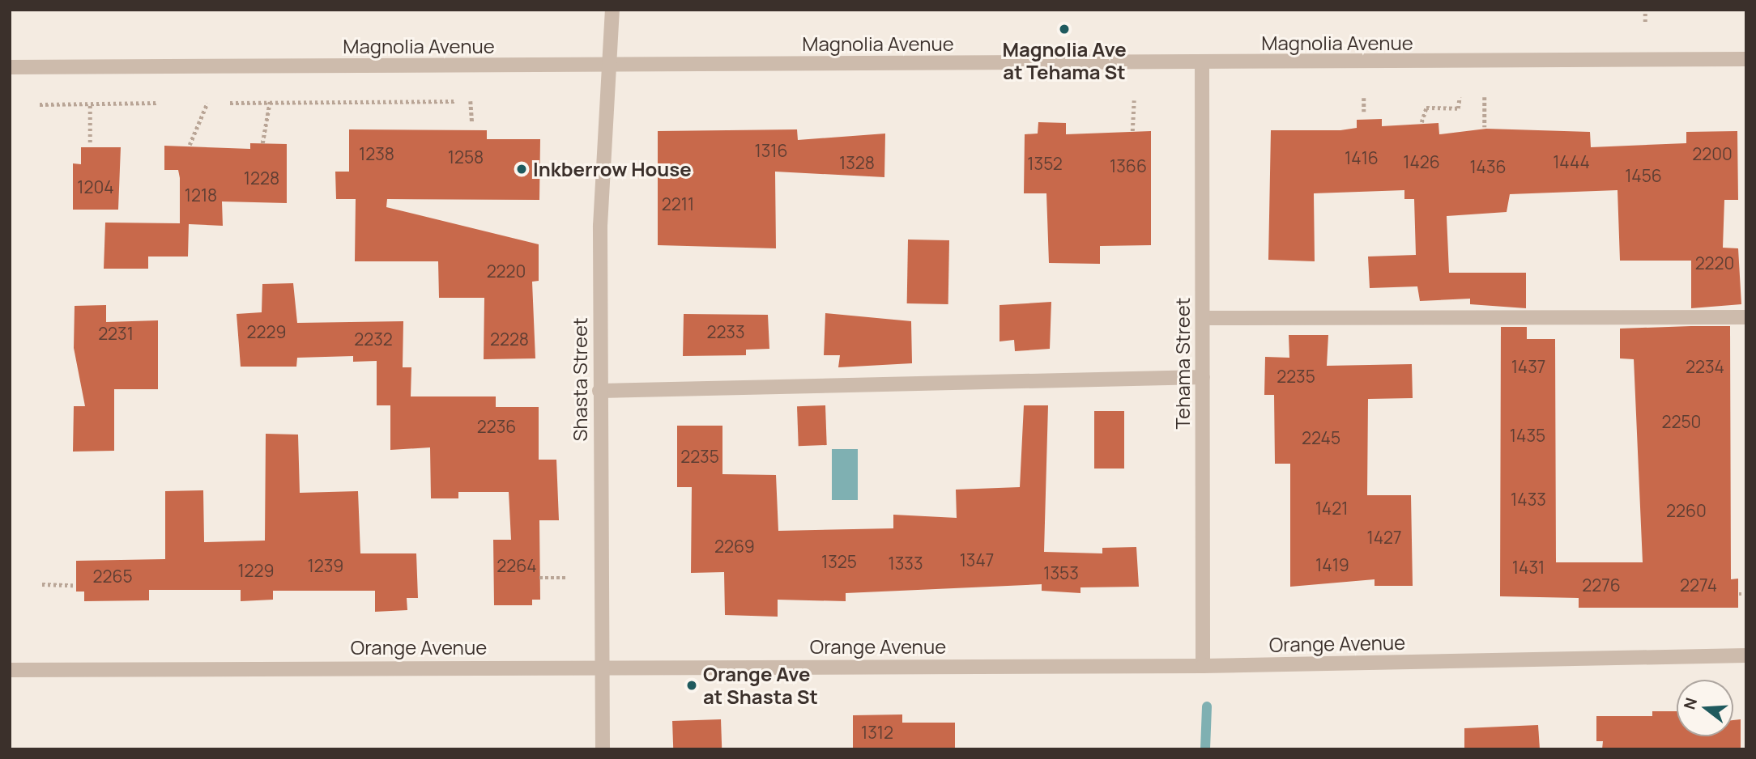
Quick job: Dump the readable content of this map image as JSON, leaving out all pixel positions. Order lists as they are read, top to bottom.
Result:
{
  "streets": {
    "street": [
      "Magnolia Avenue",
      "Tehama Street",
      "Shasta Street",
      "Orange Avenue"
    ]
  },
  "crossings": [
    ["Magnolia Avenue", "Tehama Street"],
    ["Magnolia Avenue", "Shasta Street"],
    ["Tehama Street", "Orange Avenue"],
    ["Shasta Street", "Orange Avenue"]
  ],
  "places": ["Magnolia Ave at Tehama St", "Inkberrow House", "Orange Ave at Shasta St"],
  "house_numbers": [
    "1316",
    "1238",
    "2200",
    "1258",
    "1416",
    "1426",
    "1444",
    "1328",
    "1352",
    "1366",
    "1436",
    "1456",
    "1228",
    "1204",
    "1218",
    "2211",
    "2220",
    "2220",
    "2229",
    "2233",
    "2231",
    "2232",
    "2228",
    "1437",
    "2234",
    "2235",
    "2250",
    "2236",
    "1435",
    "2245",
    "2235",
    "1433",
    "1421",
    "2260",
    "1427",
    "2269",
    "1347",
    "1325",
    "1333",
    "1419",
    "1239",
    "2264",
    "1431",
    "1229",
    "1353",
    "2265",
    "2276",
    "2274",
    "1312"
  ],
  "north": "left"
}
